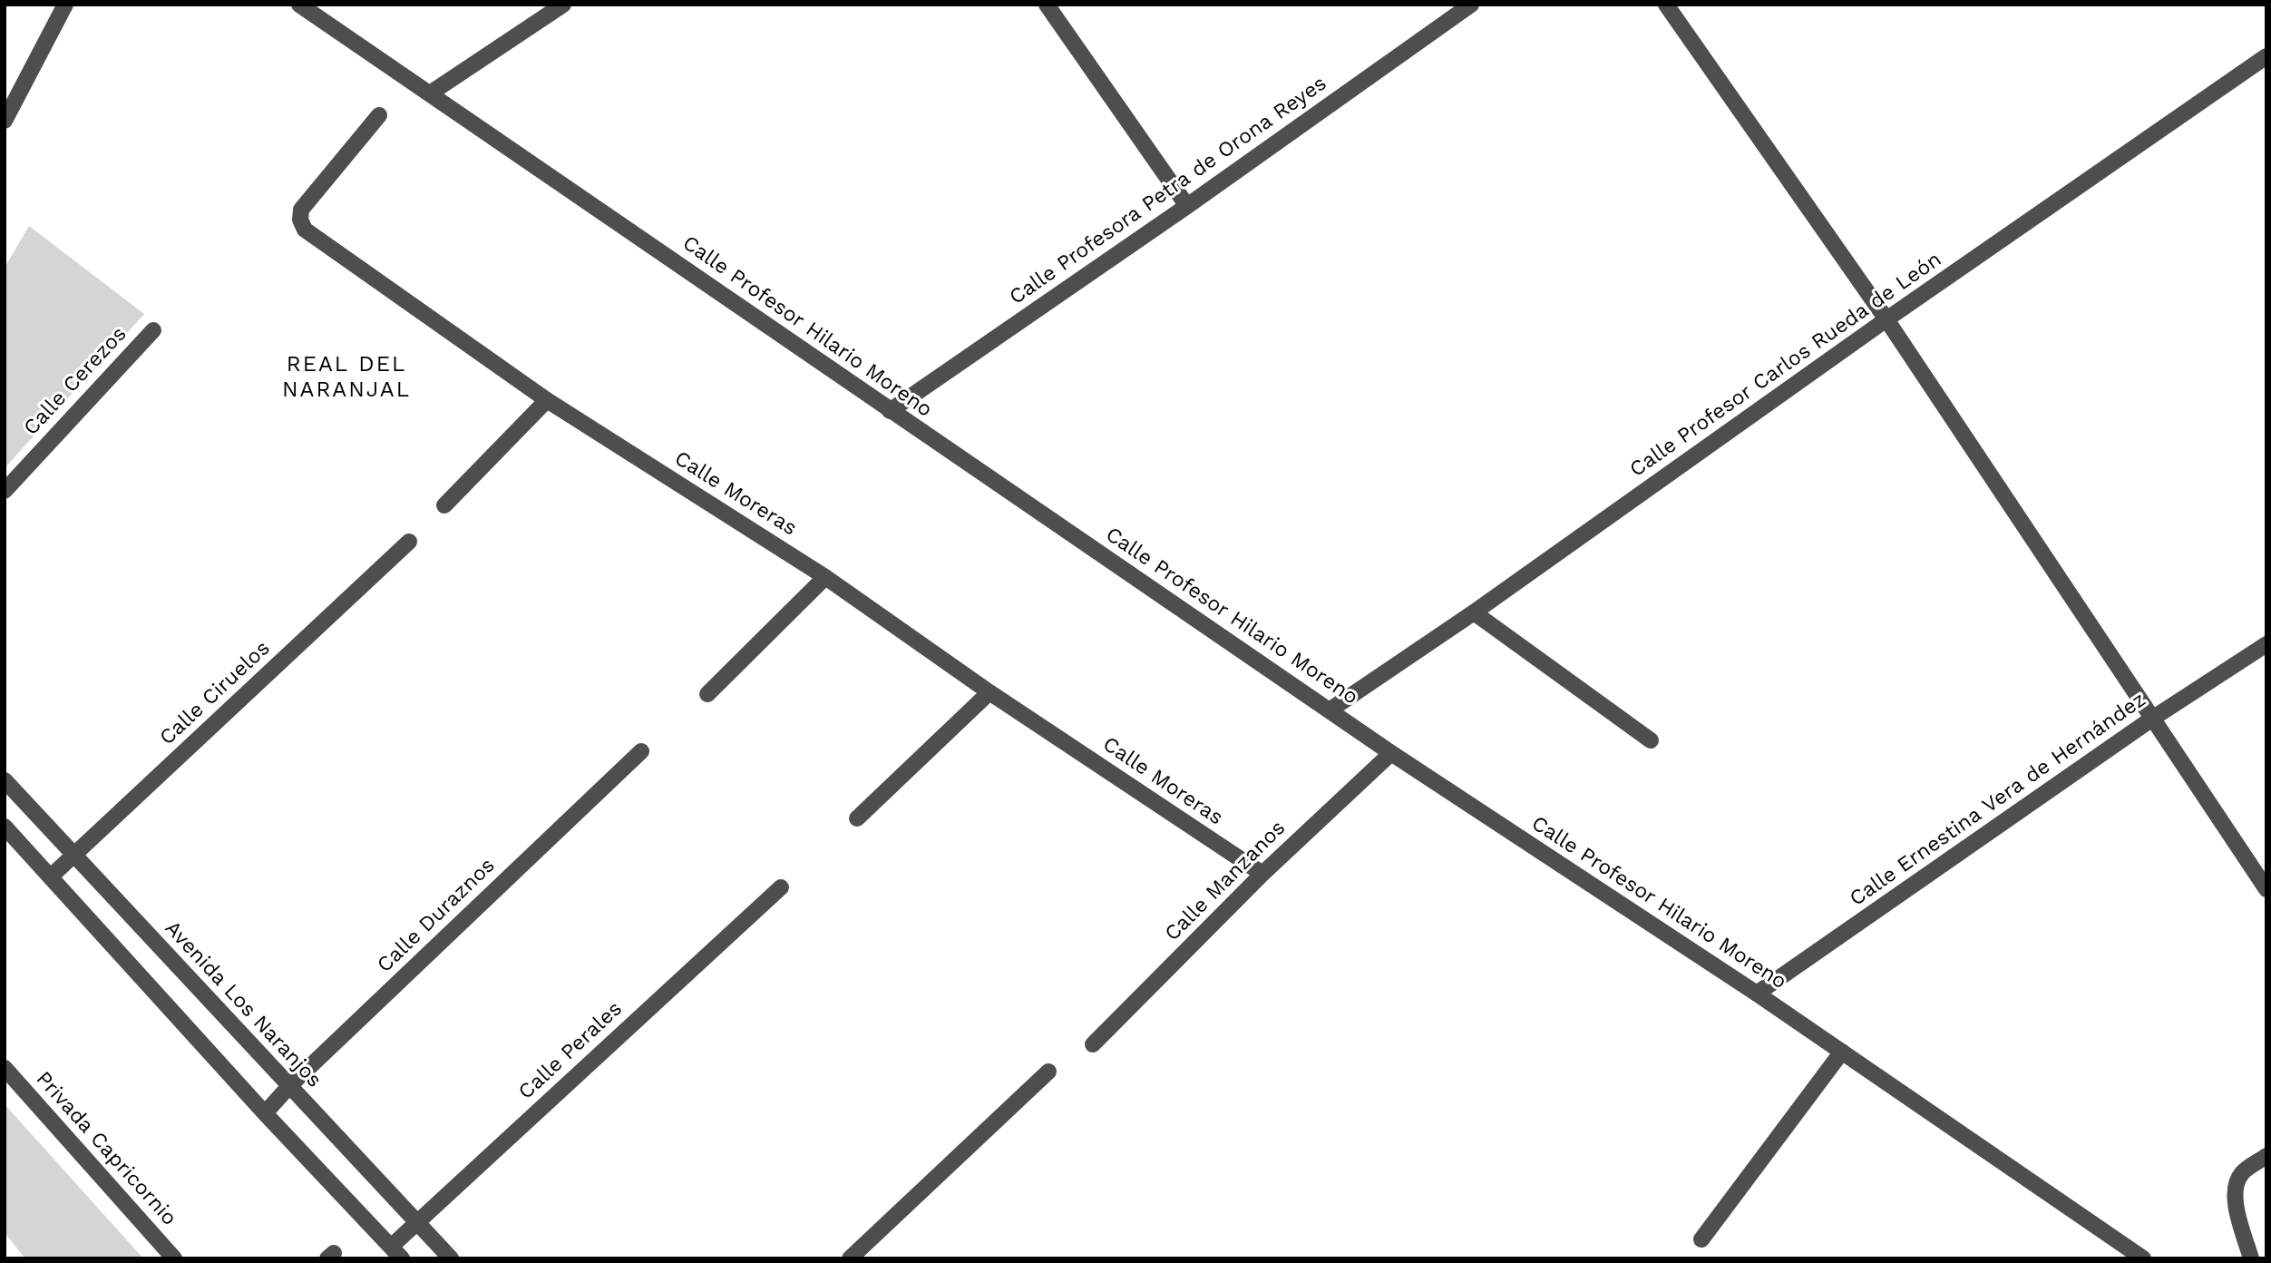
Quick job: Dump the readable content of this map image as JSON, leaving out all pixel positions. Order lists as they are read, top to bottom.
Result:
{
  "streets": {
    "street": [
      "Calle Profesora Petra de Orona Reyes",
      "Calle Profesor Hilario Moreno",
      "Calle Profesor Carlos Rueda de León",
      "Calle Cerezos",
      "Calle Moreras",
      "Calle Ciruelos",
      "Calle Ernestina Vera de Hernández",
      "Calle Manzanos",
      "Calle Duraznos",
      "Avenida Los Naranjos",
      "Calle Perales",
      "Privada Capricornio"
    ]
  },
  "crossings": [
    ["Calle Profesora Petra de Orona Reyes", "Calle Profesor Hilario Moreno"],
    ["Calle Profesor Hilario Moreno", "Calle Profesor Carlos Rueda de León"],
    ["Calle Profesor Hilario Moreno", "Calle Ernestina Vera de Hernández"],
    ["Calle Profesor Hilario Moreno", "Calle Manzanos"],
    ["Calle Moreras", "Calle Manzanos"],
    ["Calle Ciruelos", "Avenida Los Naranjos"],
    ["Calle Duraznos", "Avenida Los Naranjos"],
    ["Avenida Los Naranjos", "Calle Perales"]
  ],
  "districts": ["REAL DEL NARANJAL"]
}
